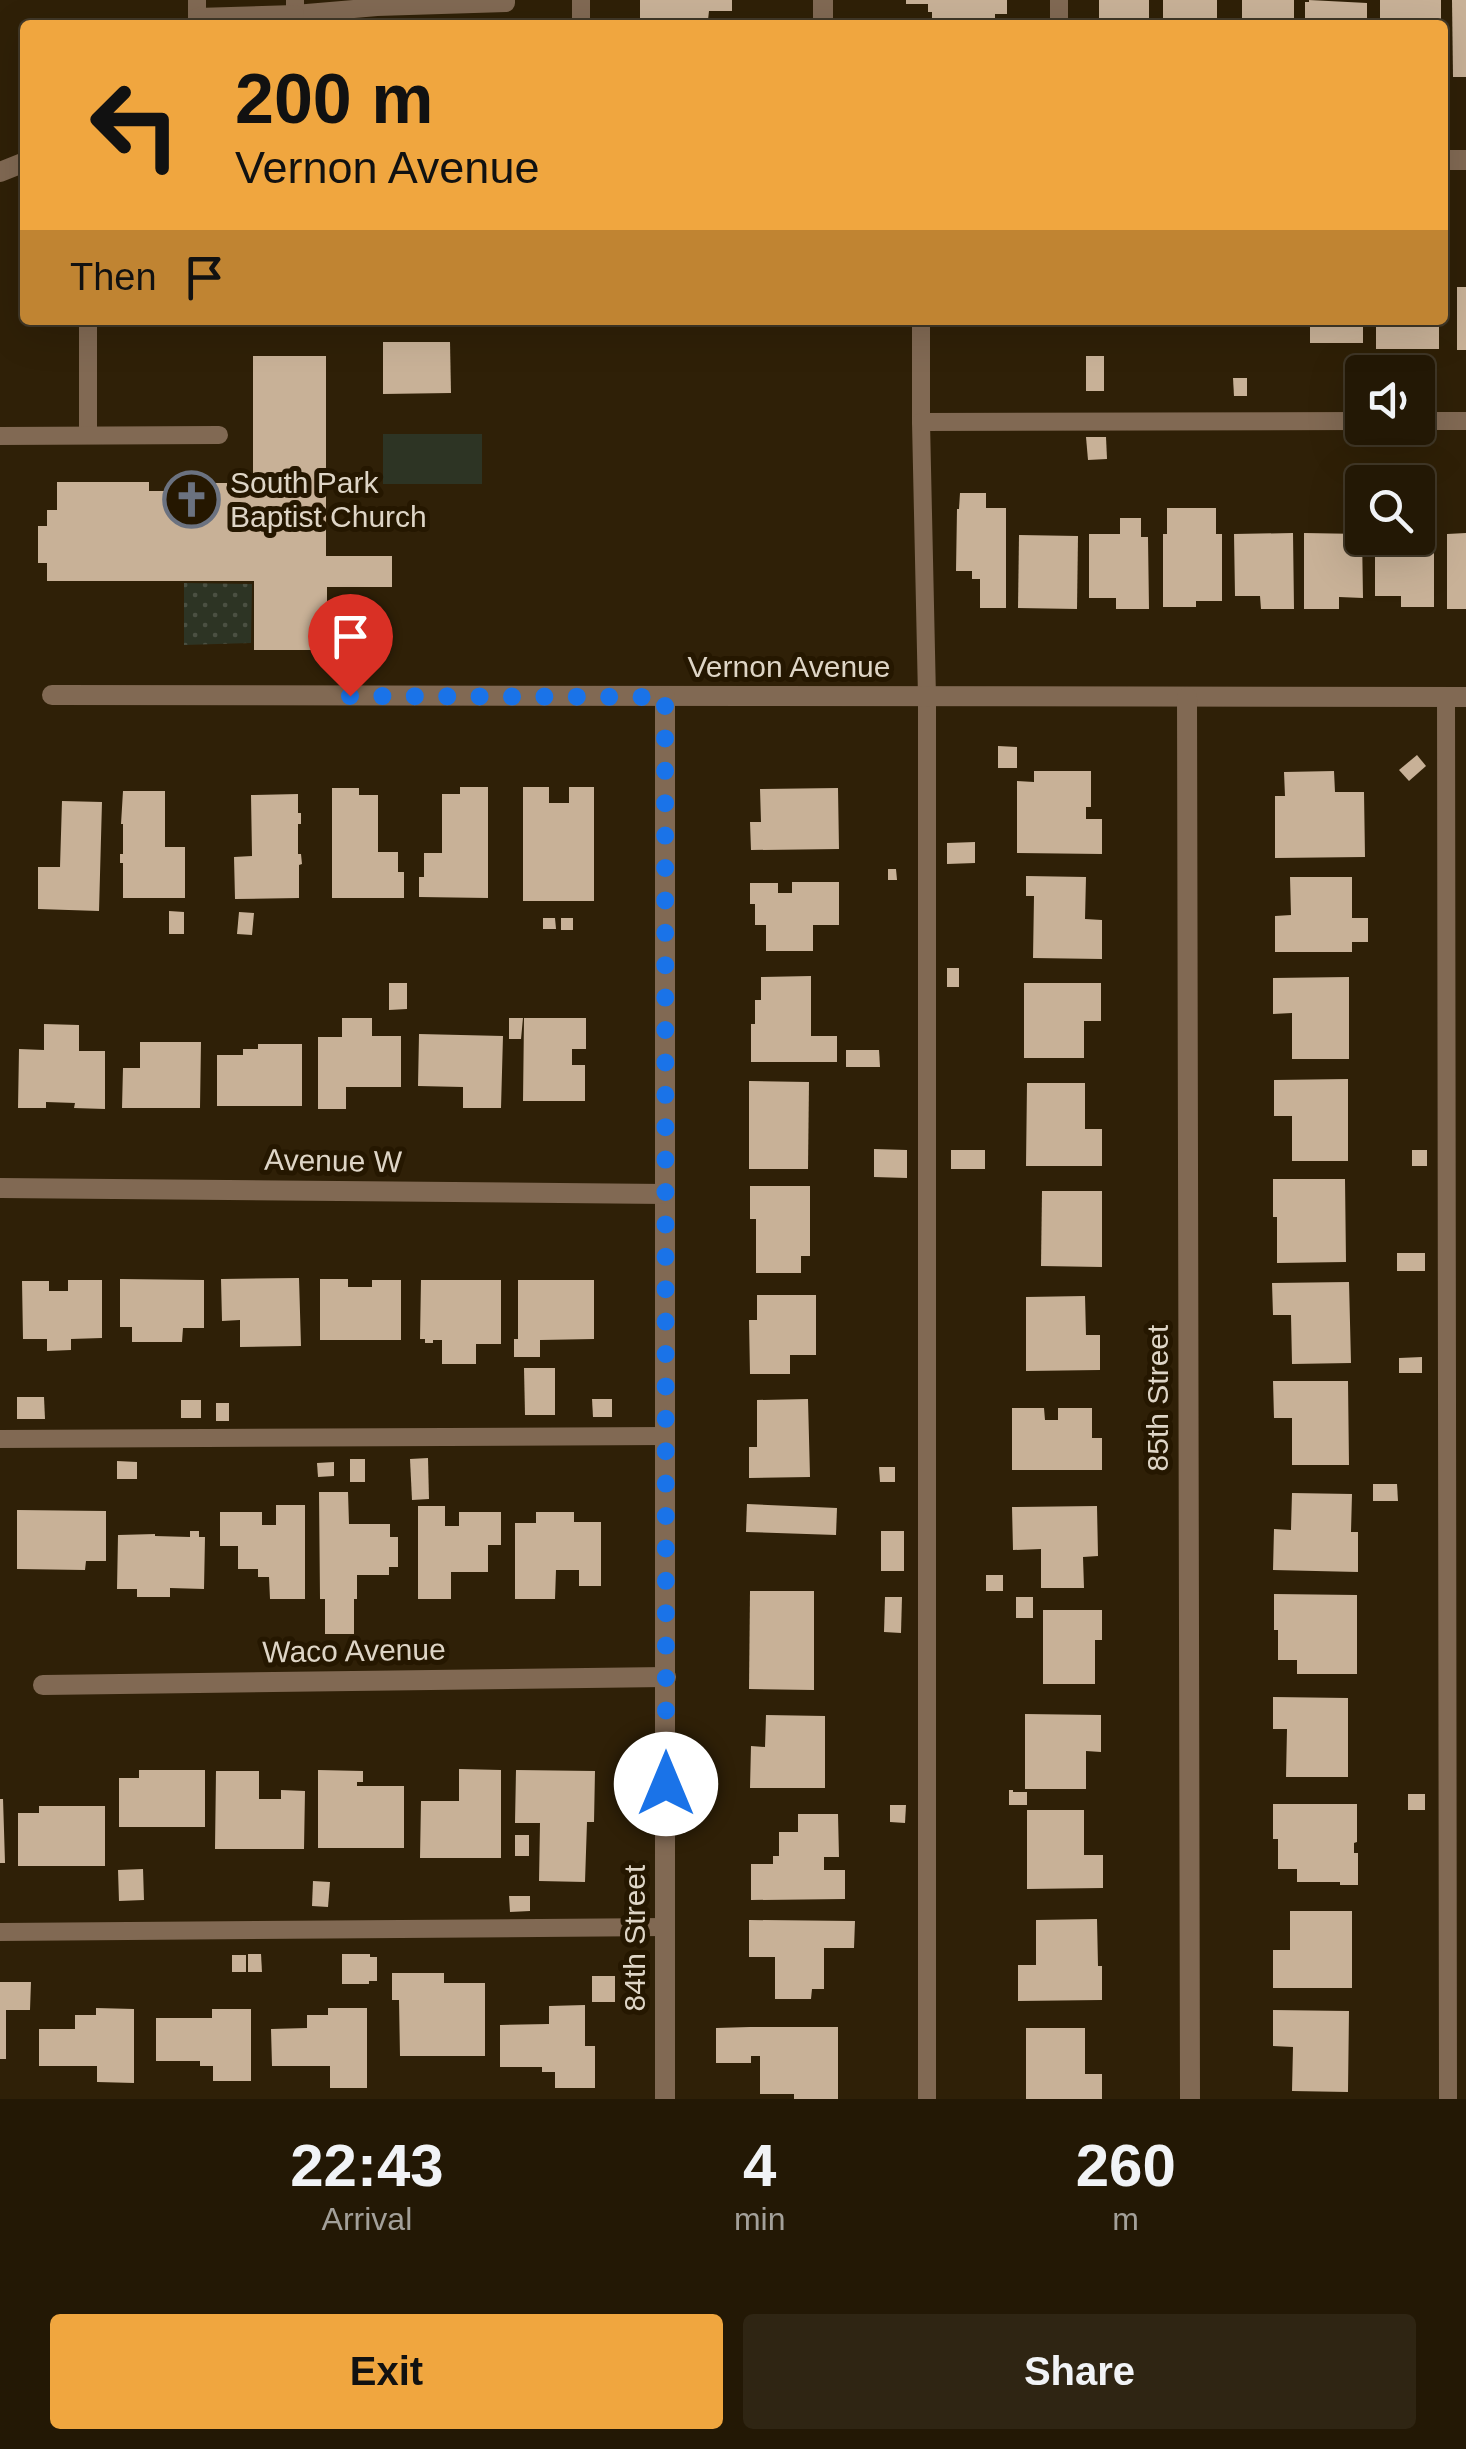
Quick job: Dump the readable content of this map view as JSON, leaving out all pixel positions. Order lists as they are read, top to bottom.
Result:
{
  "streets": {
    "street": [
      "Vernon Avenue",
      "Avenue W",
      "85th Street",
      "Waco Avenue",
      "84th Street"
    ]
  },
  "crossings": [
    ["Vernon Avenue", "85th Street"],
    ["Vernon Avenue", "84th Street"],
    ["Avenue W", "84th Street"],
    ["Waco Avenue", "84th Street"]
  ],
  "places": {
    "church": ["South Park Baptist Church"]
  },
  "page": {
    "turn": ["200 m", "Vernon Avenue"],
    "then": "Then",
    "eta": [
      "22:43",
      "Arrival",
      "4",
      "min",
      "260",
      "m"
    ],
    "buttons": ["Exit", "Share"]
  }
}
